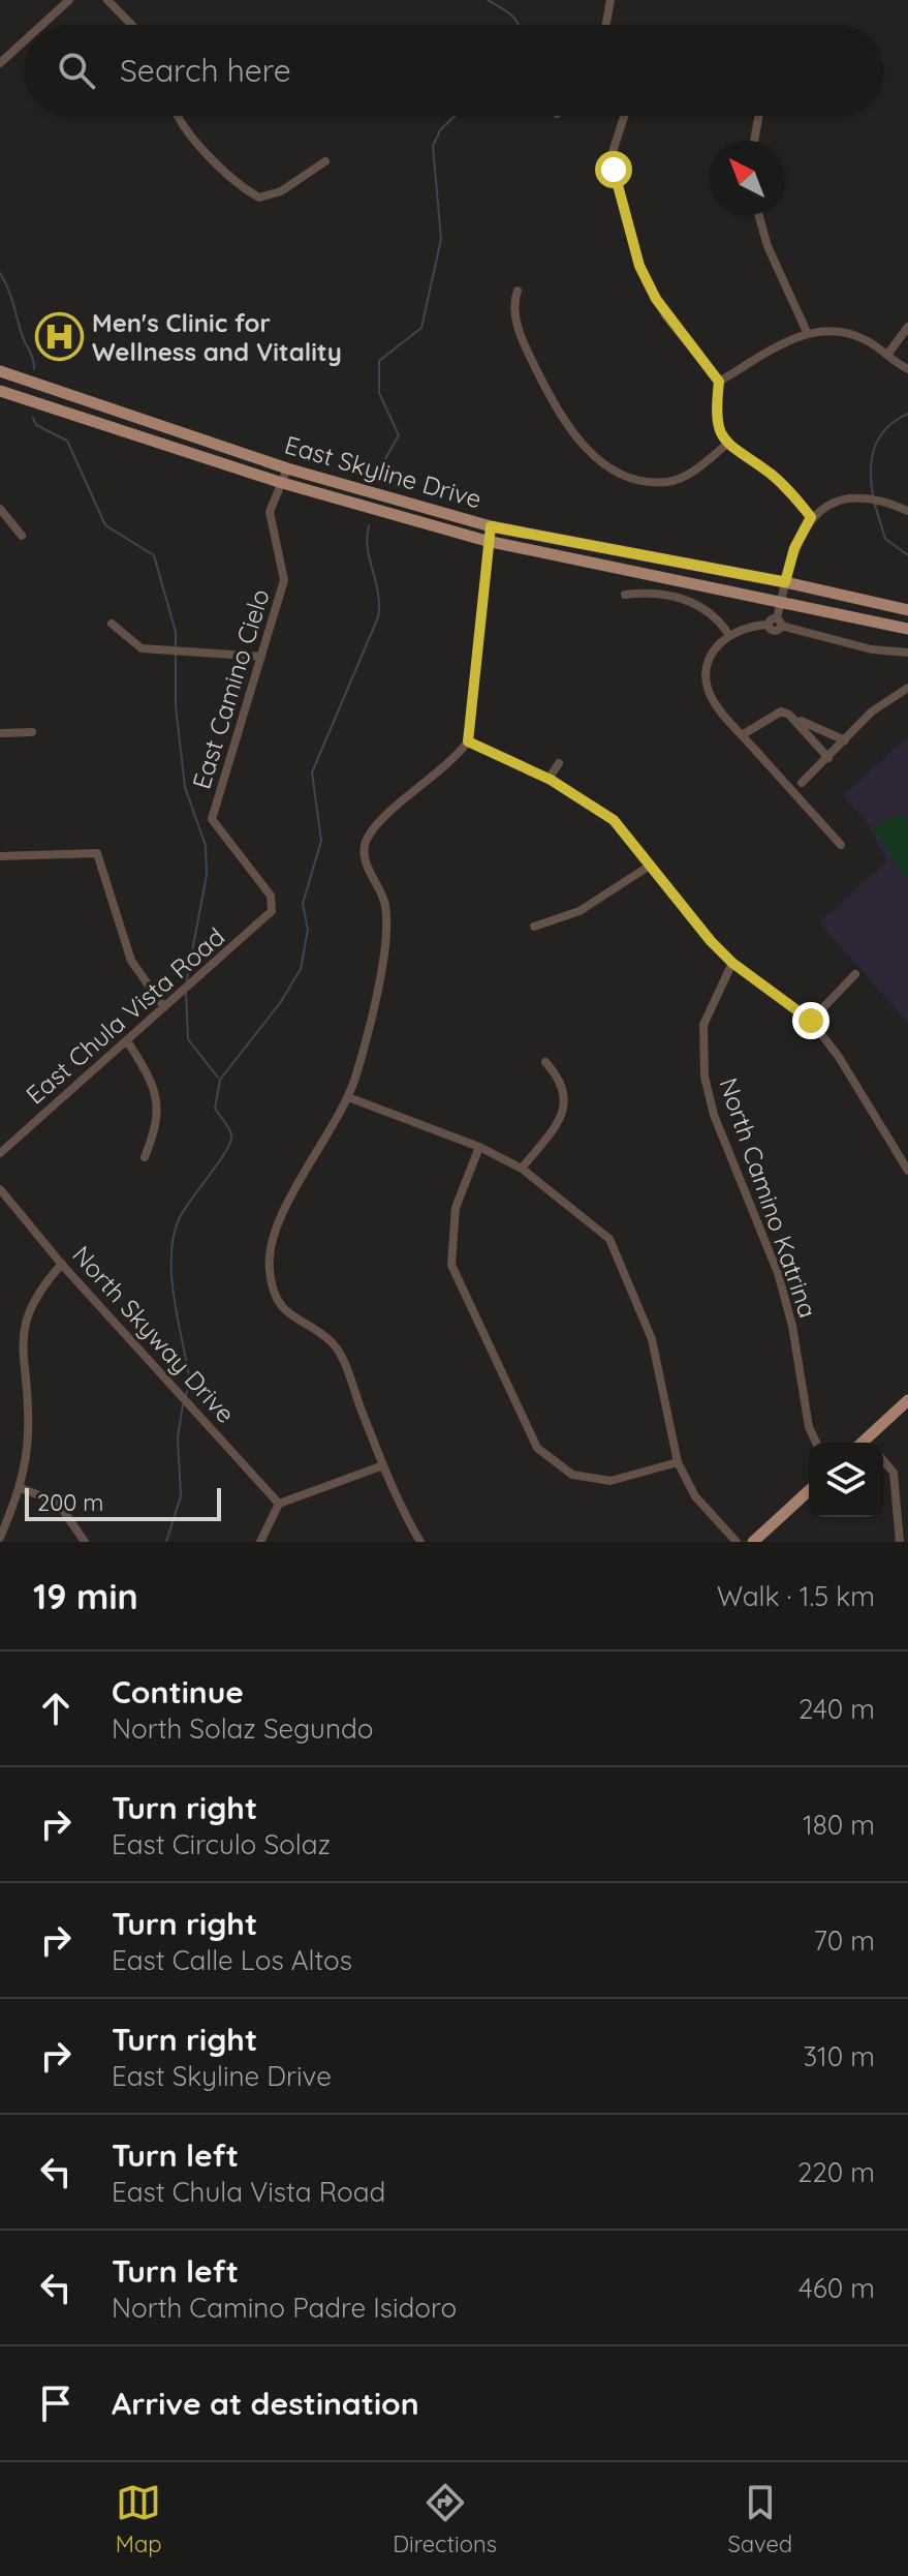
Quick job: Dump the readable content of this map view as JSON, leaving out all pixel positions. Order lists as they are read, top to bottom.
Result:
{
  "streets": {
    "main road": ["East Skyline Drive"],
    "street": [
      "East Camino Cielo",
      "East Chula Vista Road",
      "North Camino Katrina",
      "North Skyway Drive"
    ]
  },
  "crossings": [
    ["East Skyline Drive", "East Camino Cielo"],
    ["East Camino Cielo", "East Chula Vista Road"]
  ],
  "places": {
    "hospital": ["Men's Clinic for Wellness and Vitality"]
  },
  "scale_bar": "200 m",
  "north": "top left",
  "page": {
    "search": "Search here",
    "scale": "200 m",
    "heading": ["19 min", "Walk · 1.5 km"],
    "list": [
      ["Continue", "North Solaz Segundo", "240 m"],
      ["Turn right", "East Circulo Solaz", "180 m"],
      ["Turn right", "East Calle Los Altos", "70 m"],
      ["Turn right", "East Skyline Drive", "310 m"],
      ["Turn left", "East Chula Vista Road", "220 m"],
      ["Turn left", "North Camino Padre Isidoro", "460 m"],
      "Arrive at destination"
    ],
    "nav": ["Map", "Directions", "Saved"]
  }
}
